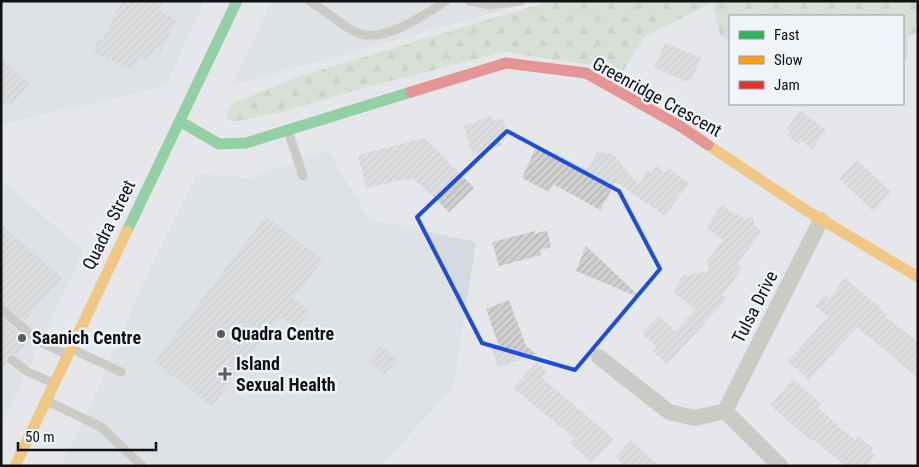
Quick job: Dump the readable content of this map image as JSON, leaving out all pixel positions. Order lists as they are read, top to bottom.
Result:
{
  "streets": {
    "street": ["Greenridge Crescent", "Quadra Street", "Tulsa Drive"]
  },
  "crossings": [
    ["Greenridge Crescent", "Quadra Street"],
    ["Greenridge Crescent", "Tulsa Drive"]
  ],
  "places": {
    "other": ["Quadra Centre", "Saanich Centre"],
    "health": ["Island Sexual Health"]
  },
  "legend": ["Fast", "Slow", "Jam"],
  "scale_bar": "50 m"
}
